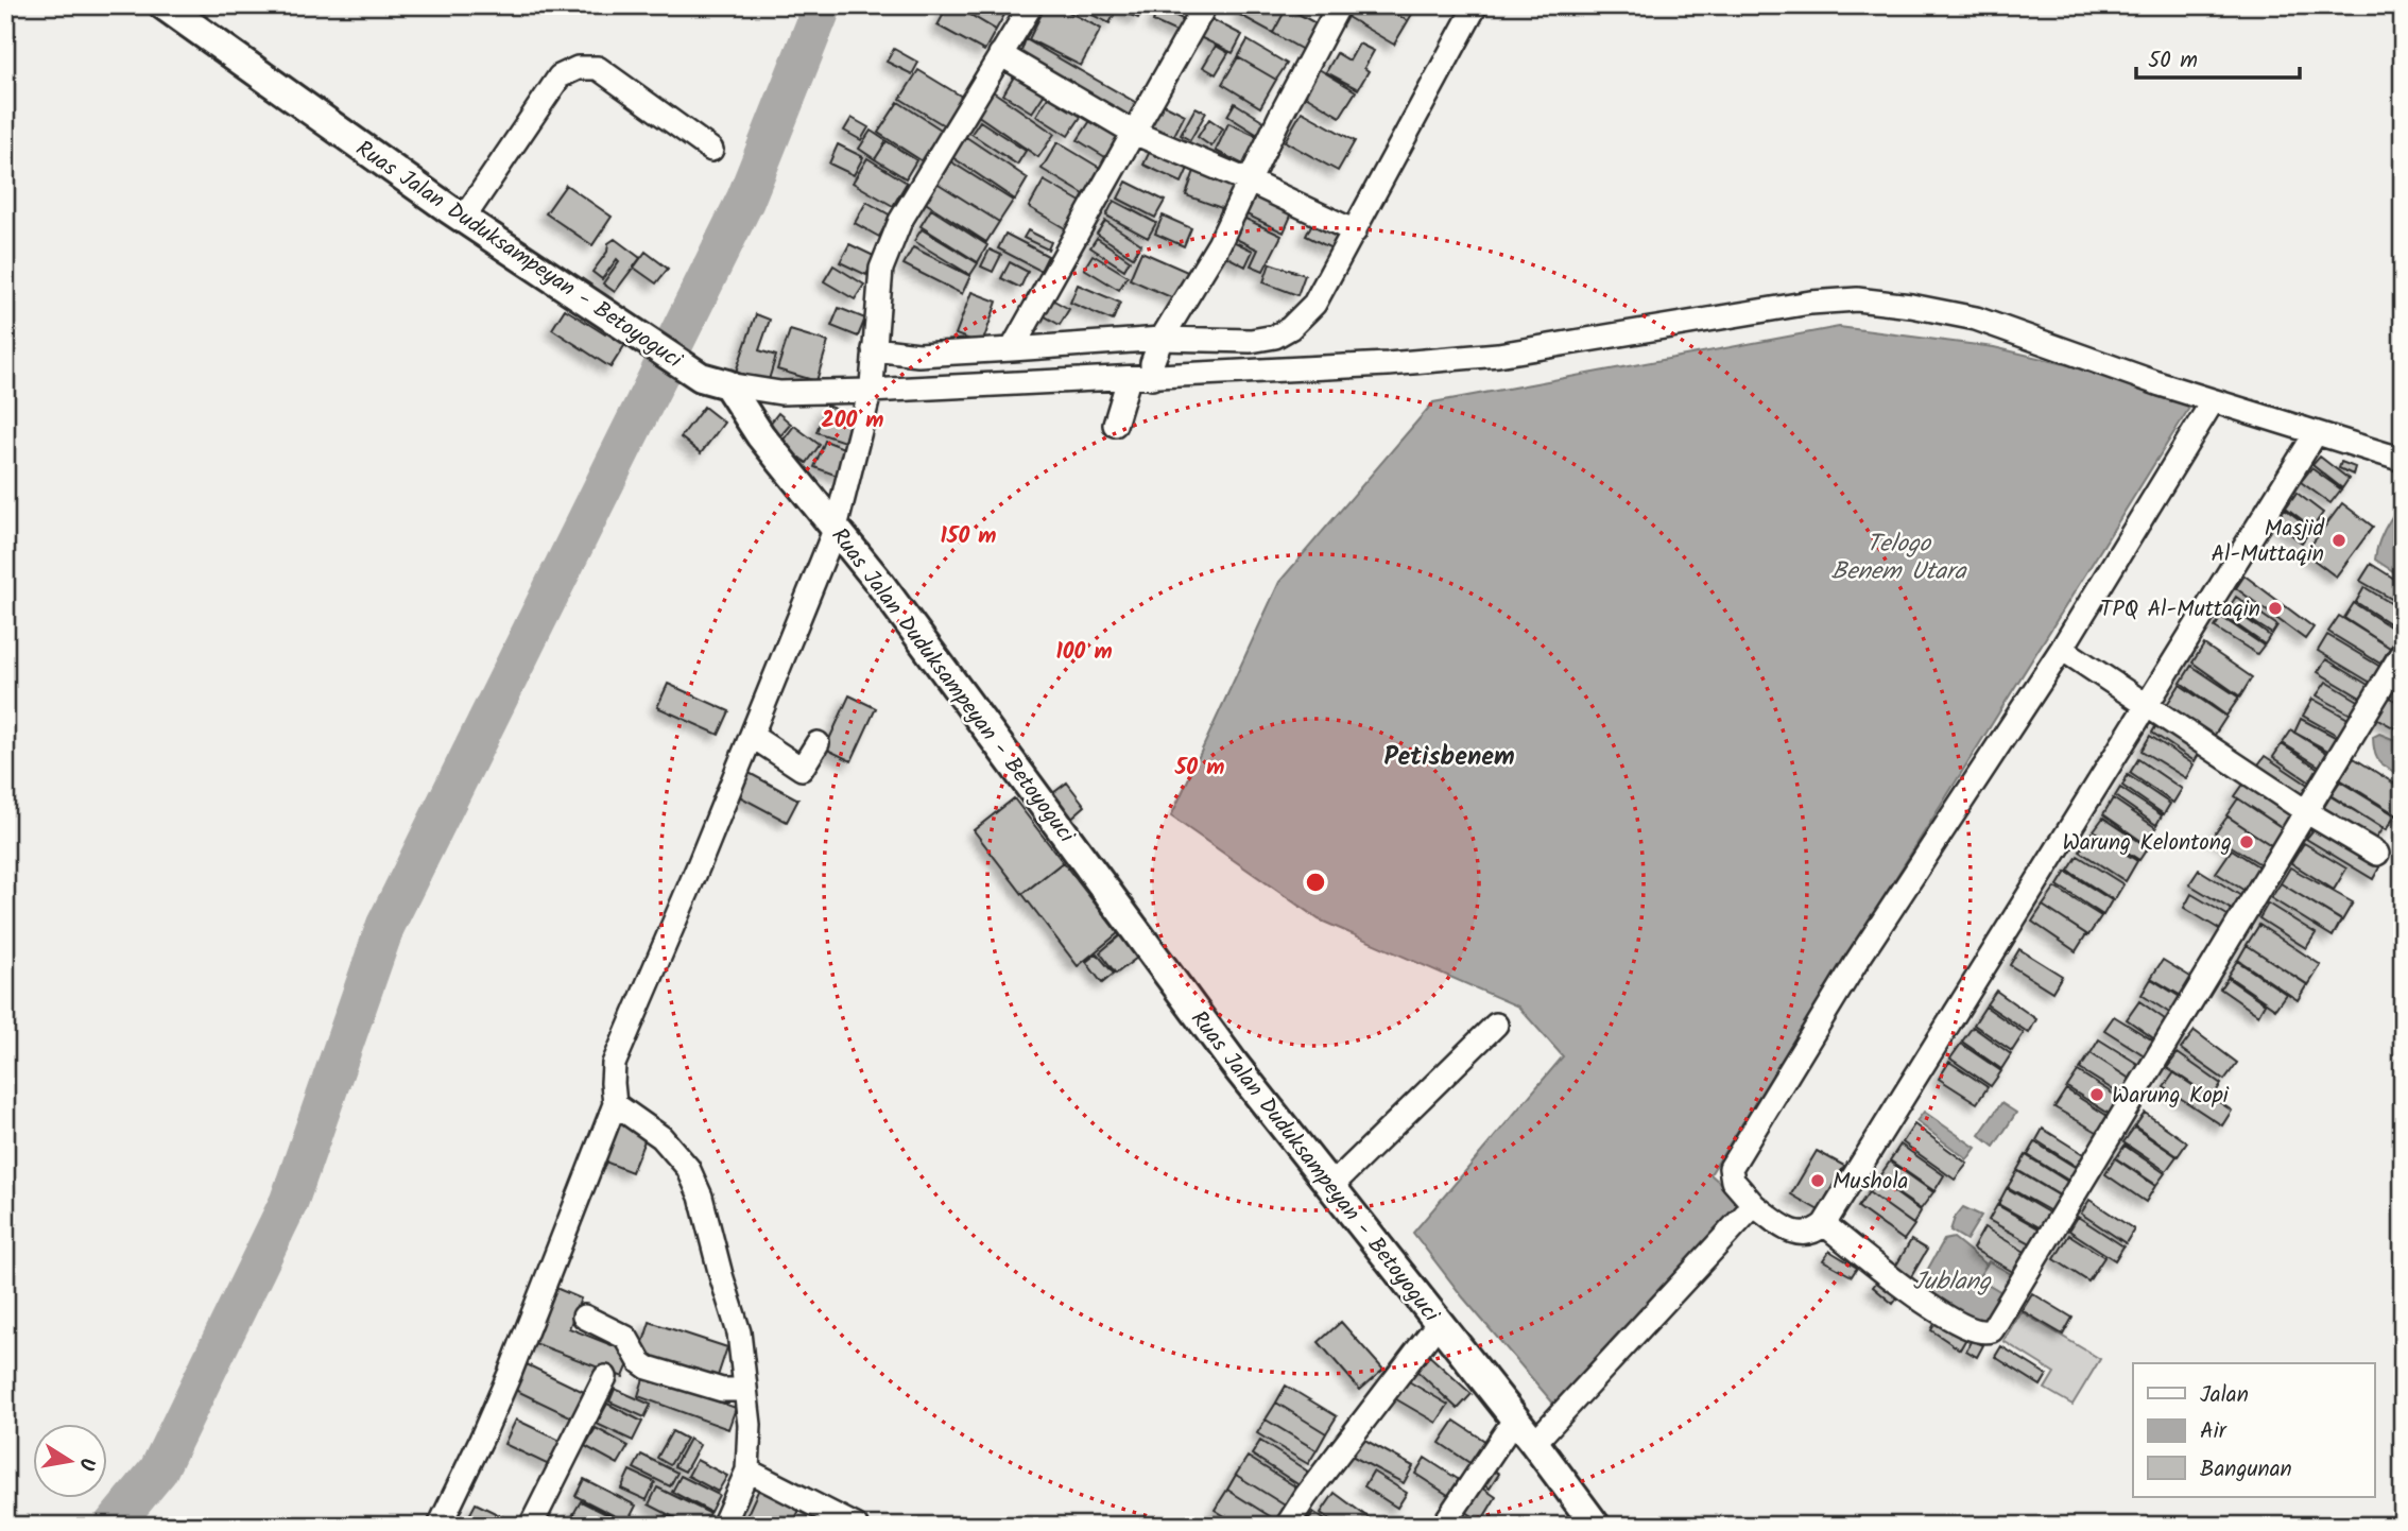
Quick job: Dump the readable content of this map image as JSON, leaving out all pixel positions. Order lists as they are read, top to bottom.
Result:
{
  "streets": {
    "main road": ["Ruas Jalan Duduksampeyan - Betoyoguci"]
  },
  "districts": ["Petisbenem"],
  "water": ["Telogo Benem Utara", "Jublang"],
  "places": [
    "Masjid Al-Muttaqin",
    "TPQ Al-Muttaqin",
    "Warung Kelontong",
    "Warung Kopi",
    "Mushola"
  ],
  "legend": ["Jalan", "Air", "Bangunan"],
  "scale_bar": "50 m",
  "north": "right",
  "rings": [
    "200 m",
    "150 m",
    "100 m",
    "50 m"
  ]
}
